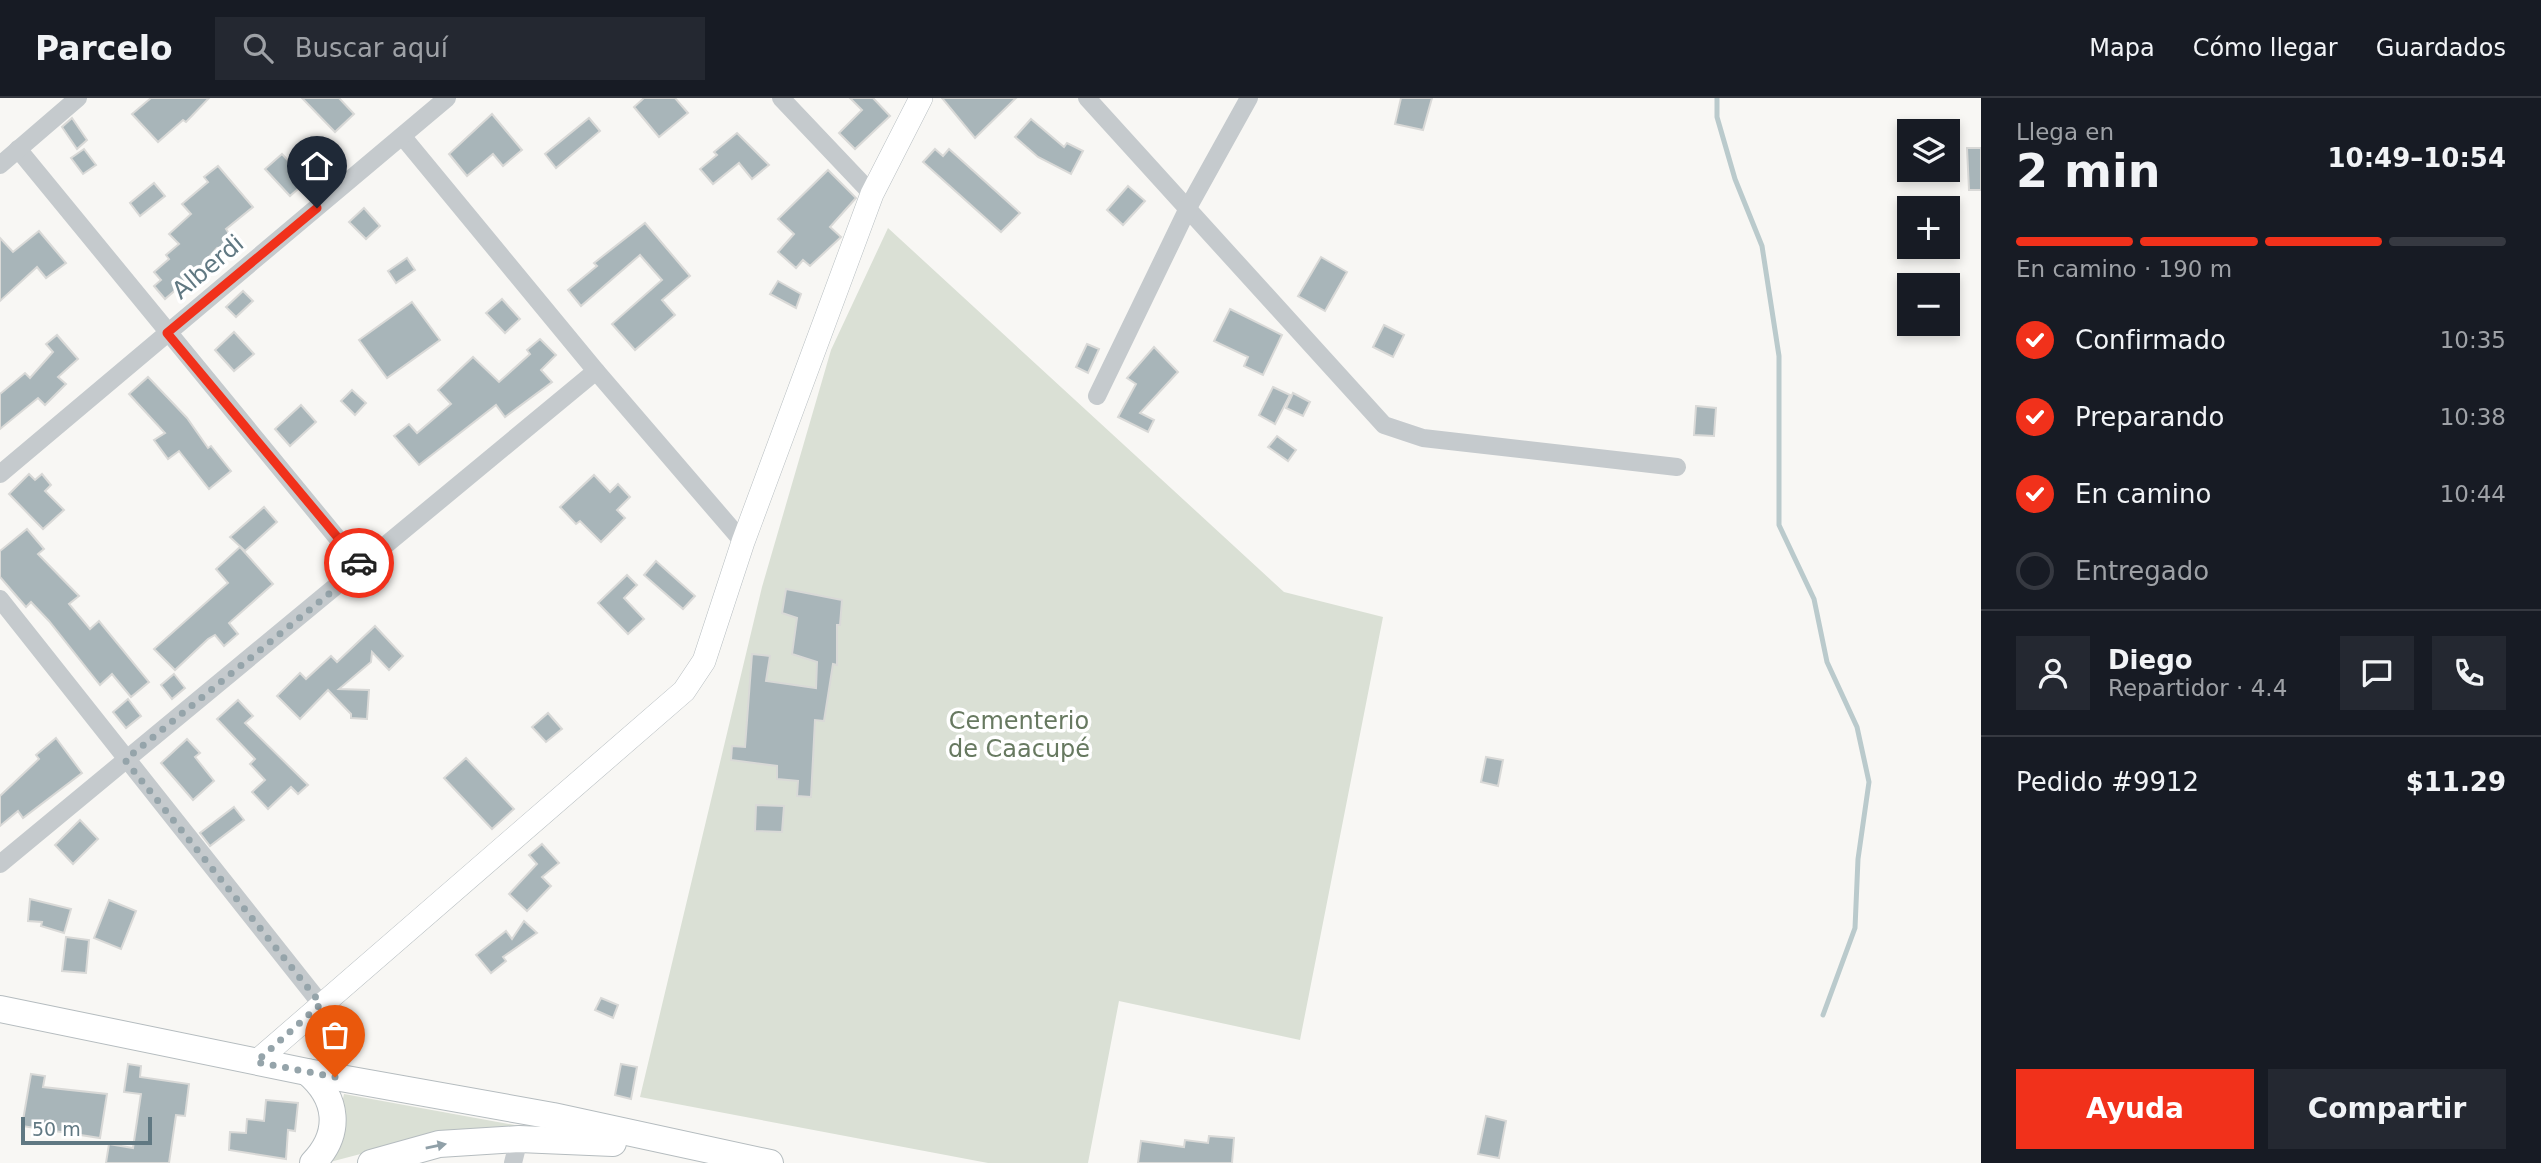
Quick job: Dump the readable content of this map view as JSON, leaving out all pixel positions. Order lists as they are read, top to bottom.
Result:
{
  "streets": {
    "street": ["Alberdi"]
  },
  "parks": ["Cementerio de Caacupé"],
  "scale_bar": "50 m",
  "page": {
    "header": "Parcelo",
    "search": "Buscar aquí",
    "nav": ["Mapa", "Cómo llegar", "Guardados"],
    "heading": ["2 min", "Llega en", "10:49–10:54"],
    "panel": [
      "Diego",
      "Repartidor · 4.4",
      "Pedido #9912",
      "$11.29"
    ],
    "map_buttons": ["+", "−"],
    "bar": "En camino · 190 m",
    "list": [
      ["Confirmado", "10:35"],
      ["Preparando", "10:38"],
      ["En camino", "10:44"],
      "Entregado"
    ],
    "buttons": ["Ayuda", "Compartir"],
    "scale": "50 m"
  }
}
